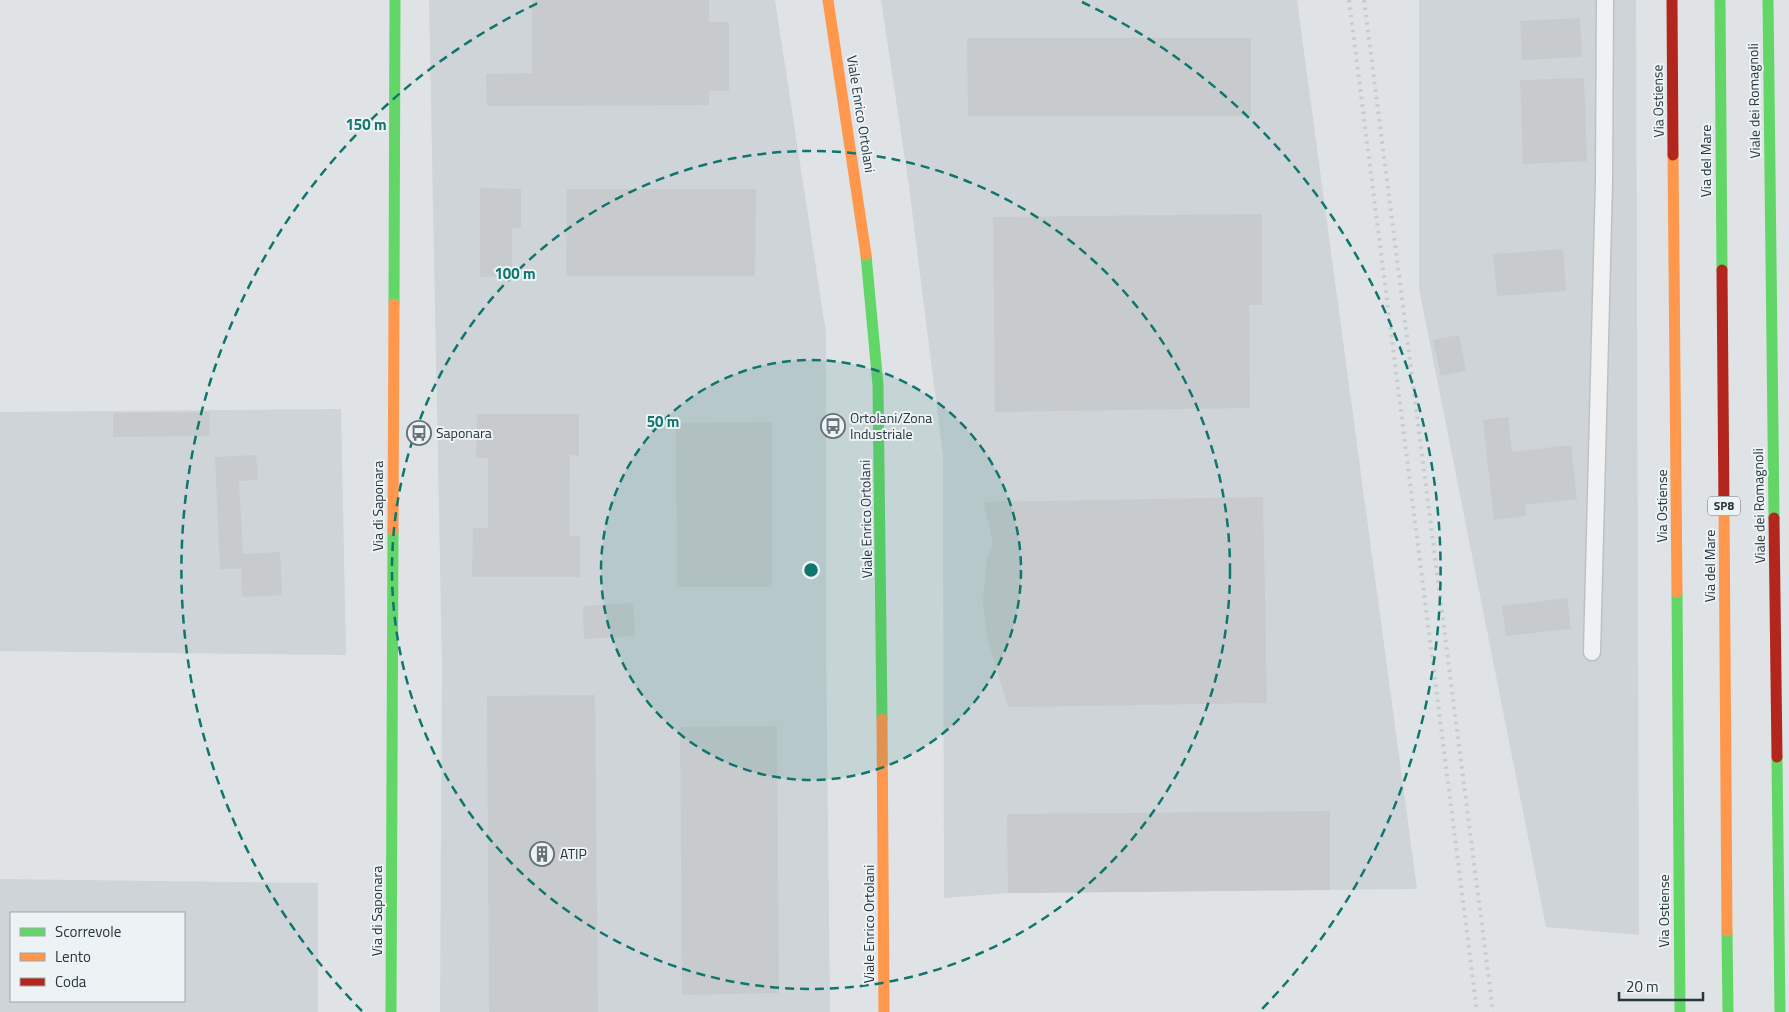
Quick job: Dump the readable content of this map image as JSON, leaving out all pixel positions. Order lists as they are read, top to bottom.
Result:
{
  "streets": {
    "main road": [
      "Via Ostiense",
      "Viale dei Romagnoli",
      "Viale Enrico Ortolani",
      "Via del Mare",
      "Via di Saponara",
      "SP8"
    ]
  },
  "places": {
    "bus stop": ["Ortolani/Zona Industriale", "Saponara"],
    "building": ["ATIP"]
  },
  "legend": ["Scorrevole", "Lento", "Coda"],
  "scale_bar": "20 m",
  "rings": ["150 m", "100 m", "50 m"]
}
